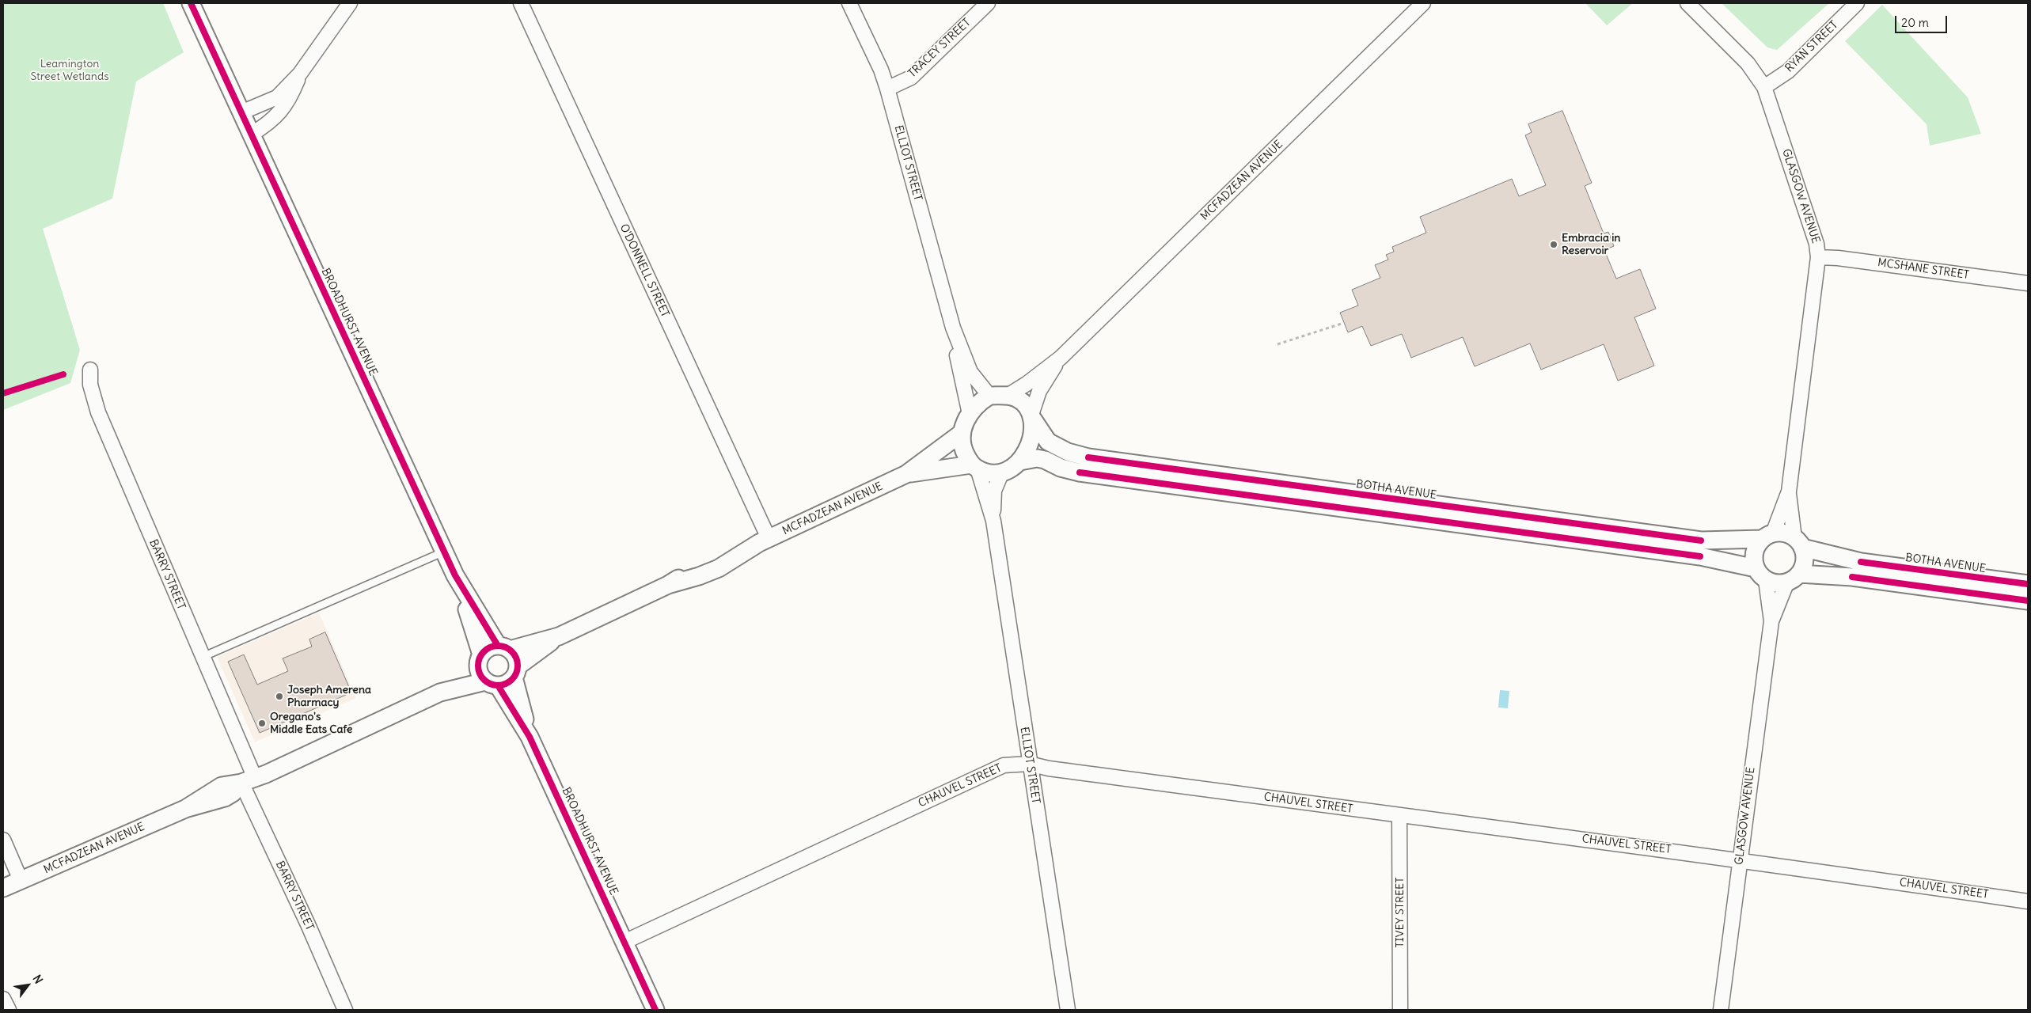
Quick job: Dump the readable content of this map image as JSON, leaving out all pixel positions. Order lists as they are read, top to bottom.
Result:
{
  "streets": {
    "street": [
      "RYAN STREET",
      "TRACEY STREET",
      "ELLIOT STREET",
      "MCFADZEAN AVENUE",
      "GLASGOW AVENUE",
      "MCSHANE STREET",
      "O'DONNELL STREET",
      "BROADHURST AVENUE",
      "BOTHA AVENUE",
      "BARRY STREET",
      "CHAUVEL STREET",
      "TIVEY STREET"
    ]
  },
  "crossings": [
    ["RYAN STREET", "GLASGOW AVENUE"],
    ["TRACEY STREET", "ELLIOT STREET"],
    ["ELLIOT STREET", "MCFADZEAN AVENUE"],
    ["ELLIOT STREET", "BOTHA AVENUE"],
    ["ELLIOT STREET", "CHAUVEL STREET"],
    ["MCFADZEAN AVENUE", "O'DONNELL STREET"],
    ["MCFADZEAN AVENUE", "BROADHURST AVENUE"],
    ["MCFADZEAN AVENUE", "BOTHA AVENUE"],
    ["MCFADZEAN AVENUE", "BARRY STREET"],
    ["GLASGOW AVENUE", "MCSHANE STREET"],
    ["GLASGOW AVENUE", "BOTHA AVENUE"],
    ["GLASGOW AVENUE", "CHAUVEL STREET"],
    ["BROADHURST AVENUE", "CHAUVEL STREET"],
    ["CHAUVEL STREET", "TIVEY STREET"]
  ],
  "parks": ["Leamington Street Wetlands"],
  "places": ["Embracia in Reservoir", "Joseph Amerena Pharmacy", "Oregano's Middle Eats Cafe"],
  "scale_bar": "20 m",
  "north": "top right"
}
